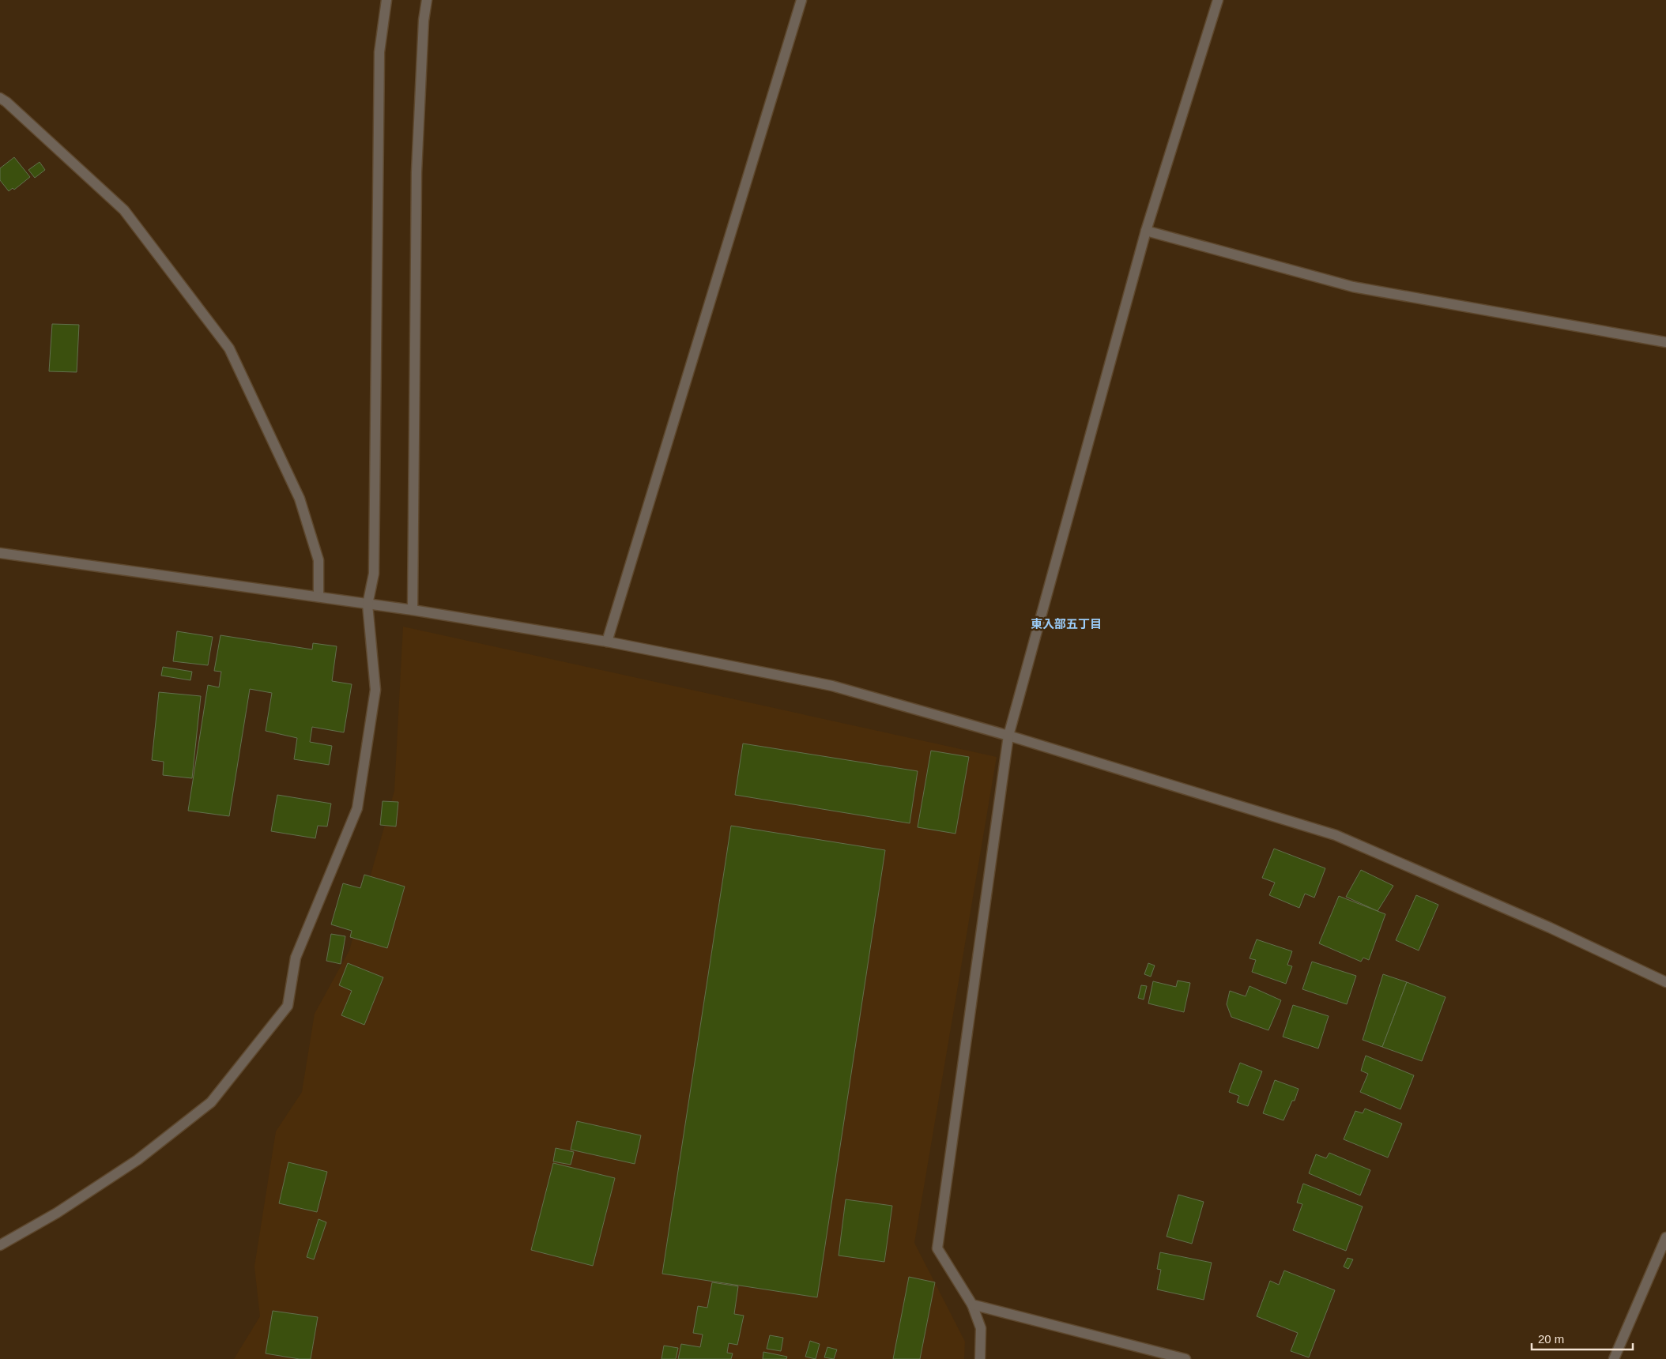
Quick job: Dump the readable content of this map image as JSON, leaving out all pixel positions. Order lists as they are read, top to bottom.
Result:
{
  "districts": ["東入部五丁目"],
  "scale_bar": "20 m"
}
